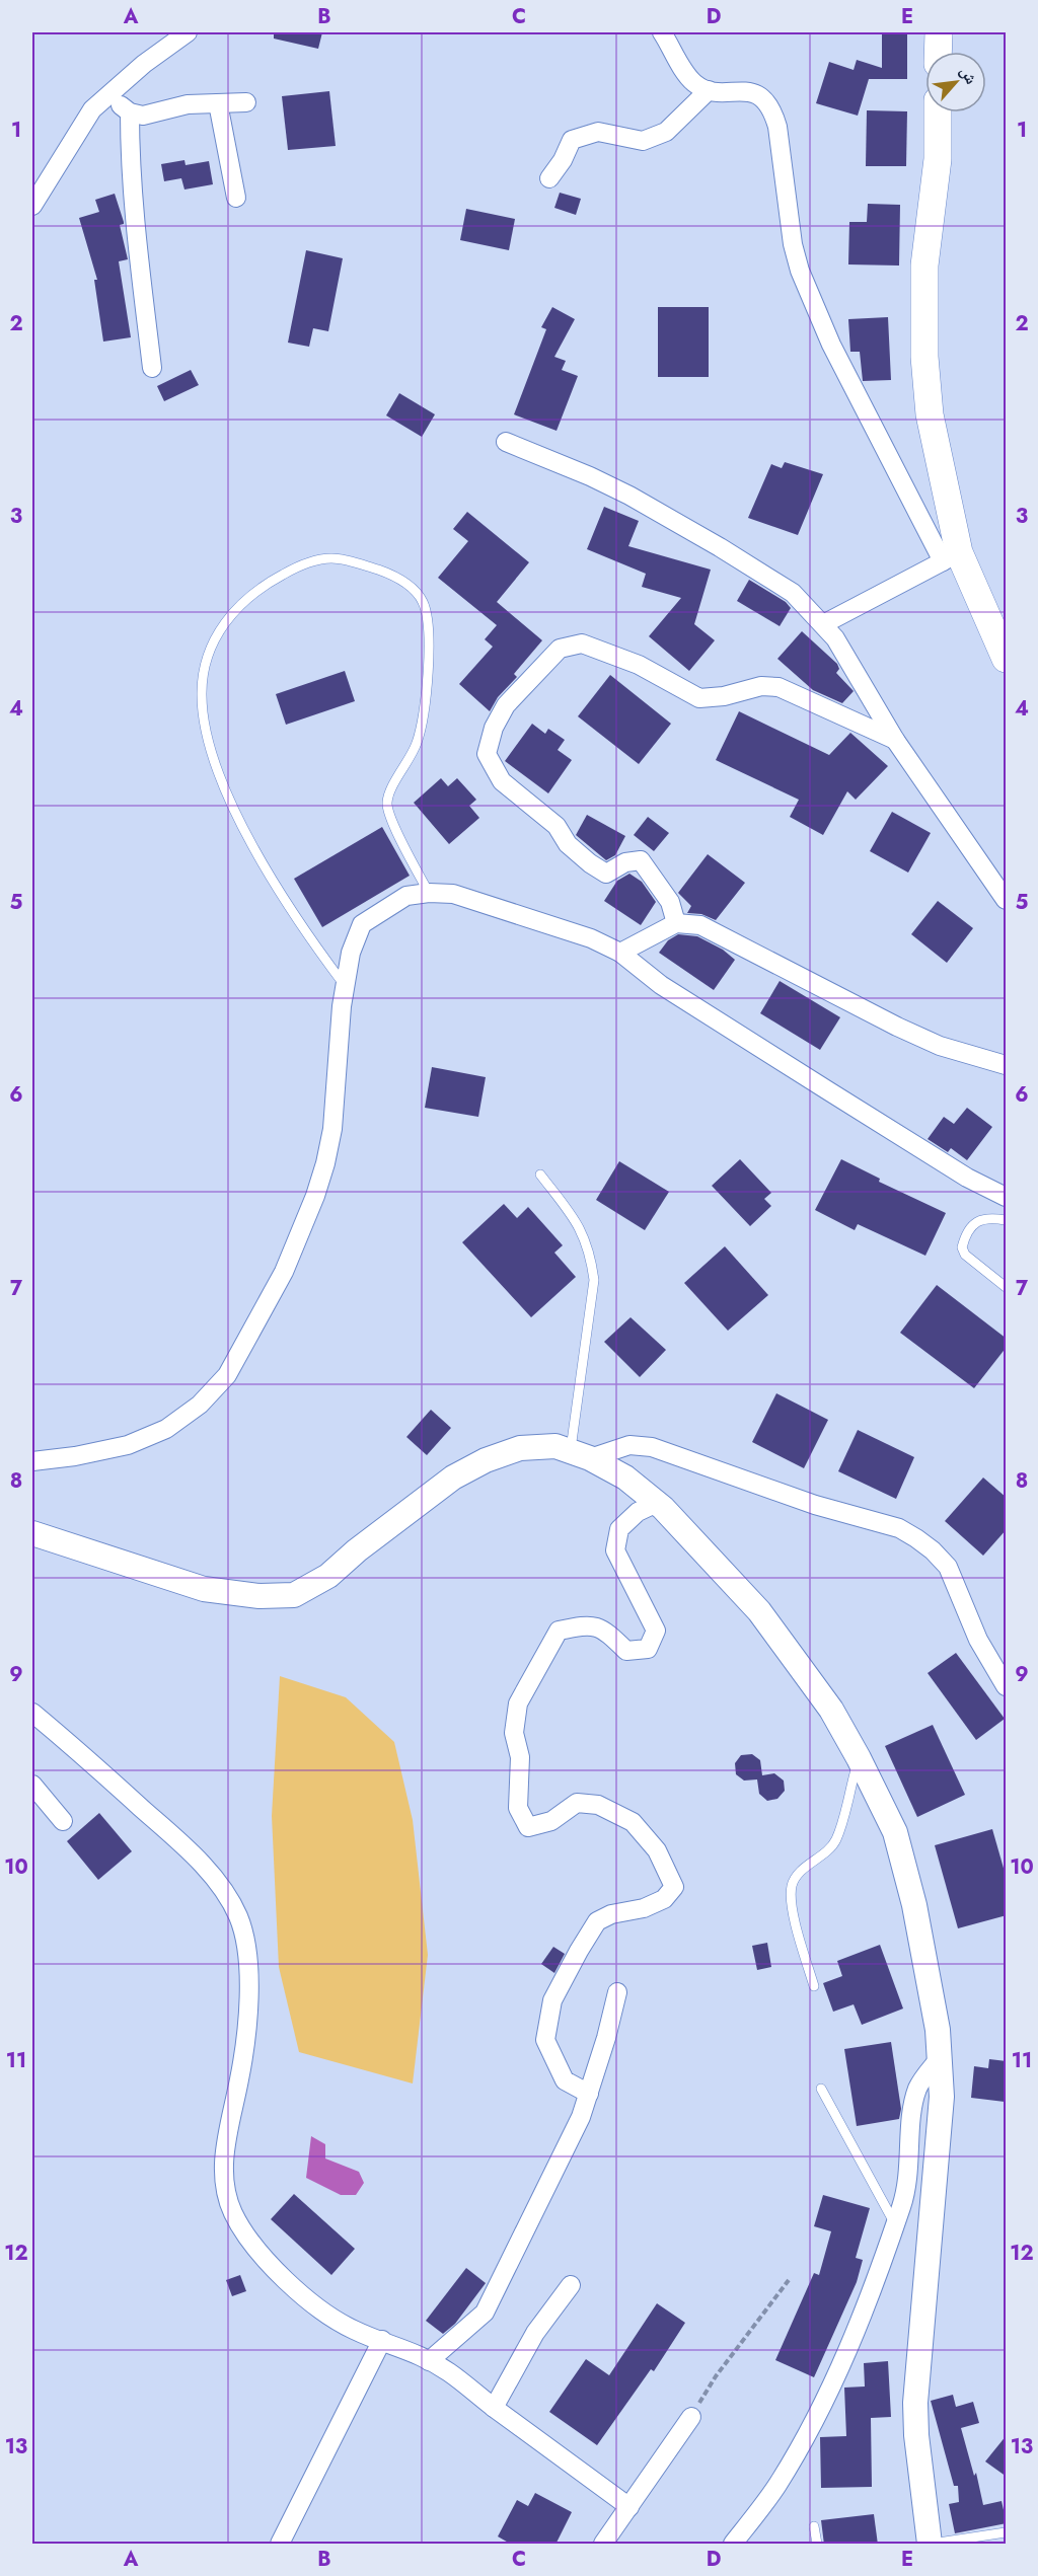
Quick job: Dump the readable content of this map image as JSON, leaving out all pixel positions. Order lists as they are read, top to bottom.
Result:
{
  "north": "top right",
  "grid": {
    "columns": [
      "A",
      "B",
      "C",
      "D",
      "E"
    ],
    "rows": [
      "1",
      "2",
      "3",
      "4",
      "5",
      "6",
      "7",
      "8",
      "9",
      "10",
      "11",
      "12",
      "13"
    ]
  }
}
